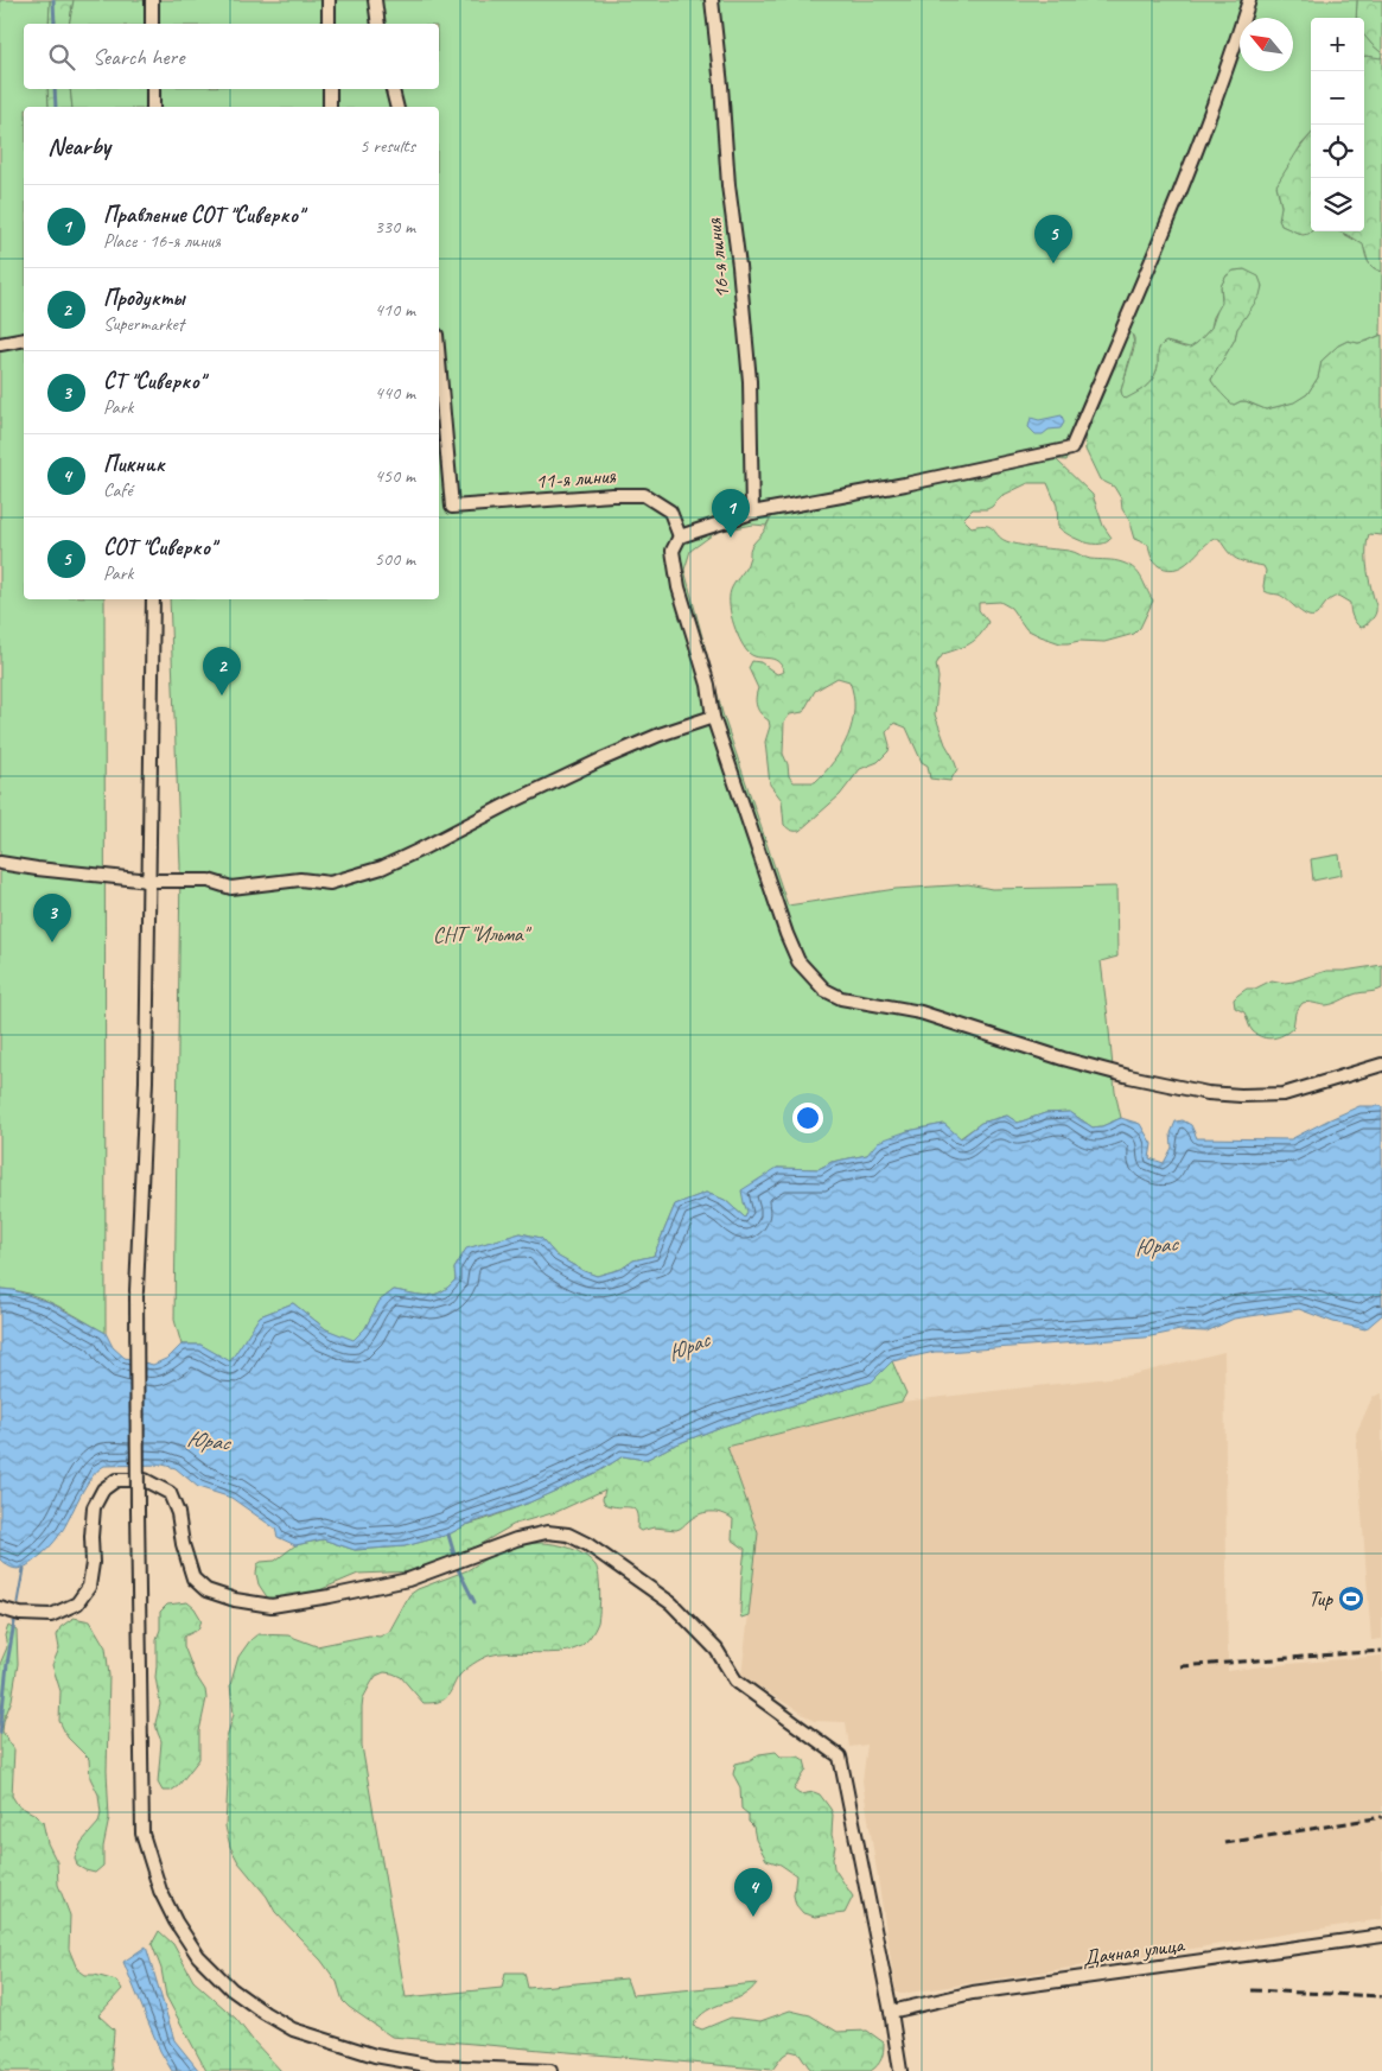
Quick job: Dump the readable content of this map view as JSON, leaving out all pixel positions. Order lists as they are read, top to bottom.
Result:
{
  "streets": {
    "street": ["16-я линия", "11-я линия", "Дачная улица"]
  },
  "water": ["Юрас"],
  "parks": ["СНТ \"Ильма\""],
  "places": {
    "sports": ["Тир"]
  },
  "north": "top left",
  "page": {
    "map_buttons": ["+", "−"],
    "search": "Search here",
    "heading": ["Nearby", "5 results"],
    "list": [
      {
        "mark": "1",
        "name": "Правление СОТ \"Сиверко\"",
        "note": "Place · 16-я линия",
        "value": "330 m"
      },
      {
        "mark": "2",
        "name": "Продукты",
        "note": "Supermarket",
        "value": "410 m"
      },
      {
        "mark": "3",
        "name": "СТ \"Сиверко\"",
        "note": "Park",
        "value": "440 m"
      },
      {
        "mark": "4",
        "name": "Пикник",
        "note": "Café",
        "value": "450 m"
      },
      {
        "mark": "5",
        "name": "СОТ \"Сиверко\"",
        "note": "Park",
        "value": "500 m"
      }
    ],
    "pins": [
      "5",
      "1",
      "2",
      "3",
      "4"
    ]
  }
}
